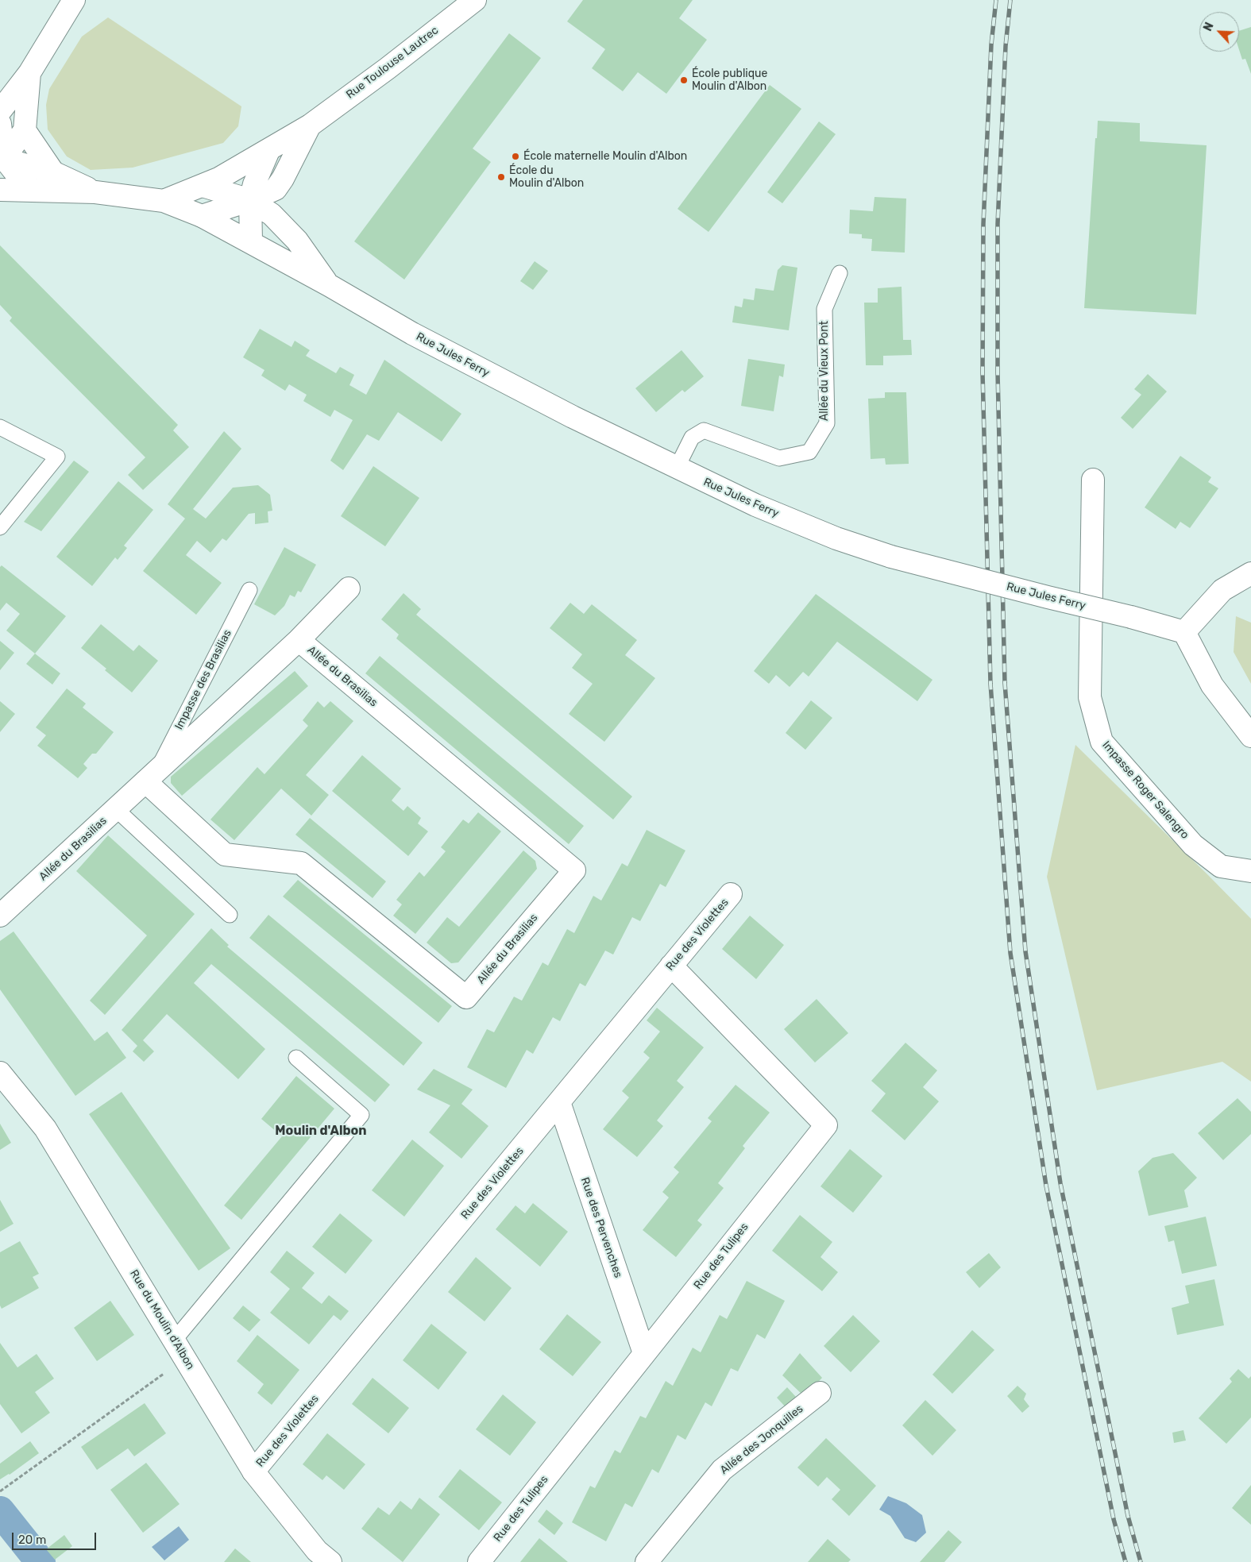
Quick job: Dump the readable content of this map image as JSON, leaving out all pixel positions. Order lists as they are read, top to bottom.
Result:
{
  "streets": {
    "street": [
      "Rue Toulouse Lautrec",
      "Rue Jules Ferry",
      "Allée du Brasilias",
      "Impasse Roger Salengro",
      "Rue des Violettes",
      "Rue des Pervenches",
      "Rue des Tulipes",
      "Rue du Moulin d'Albon",
      "Allée des Jonquilles"
    ],
    "lane": ["Allée du Vieux Pont", "Impasse des Brasilias"]
  },
  "crossings": [
    ["Rue Toulouse Lautrec", "Rue Jules Ferry"],
    ["Rue Jules Ferry", "Allée du Vieux Pont"],
    ["Allée du Brasilias", "Impasse des Brasilias"],
    ["Rue des Violettes", "Rue des Pervenches"],
    ["Rue des Violettes", "Rue des Tulipes"],
    ["Rue des Violettes", "Rue du Moulin d'Albon"],
    ["Rue des Pervenches", "Rue des Tulipes"]
  ],
  "districts": ["Moulin d'Albon"],
  "places": ["École publique Moulin d'Albon", "École maternelle Moulin d'Albon", "École du Moulin d'Albon"],
  "scale_bar": "20 m",
  "north": "top left"
}
